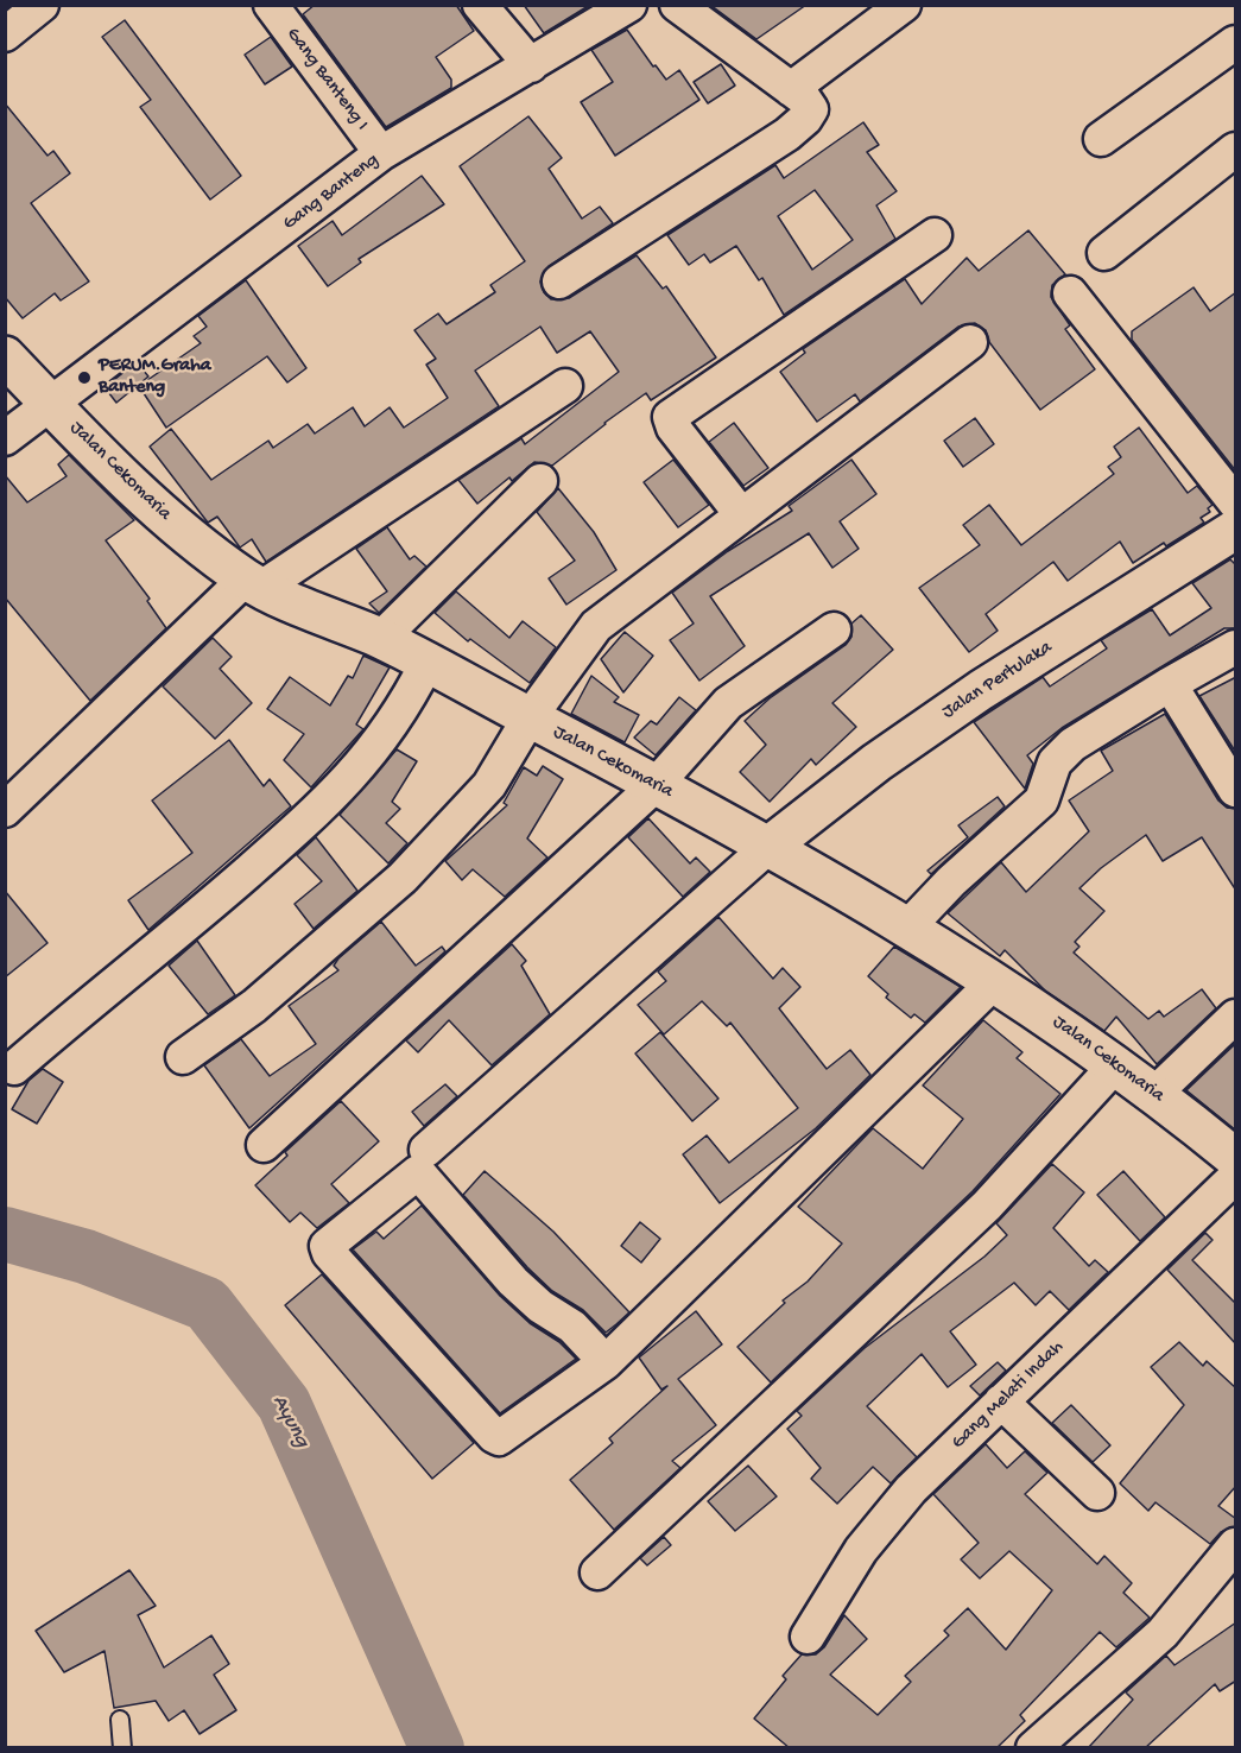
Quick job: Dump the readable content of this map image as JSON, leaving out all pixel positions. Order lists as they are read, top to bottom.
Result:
{
  "streets": {
    "street": [
      "Gang Banteng I",
      "Gang Banteng",
      "Jalan Cekomaria",
      "Jalan Pertulaka",
      "Gang Melati Indah"
    ]
  },
  "crossings": [
    ["Gang Banteng I", "Gang Banteng"],
    ["Gang Banteng", "Jalan Cekomaria"],
    ["Jalan Cekomaria", "Jalan Pertulaka"]
  ],
  "water": ["Ayung"],
  "places": ["PERUM.Graha Banteng"]
}
